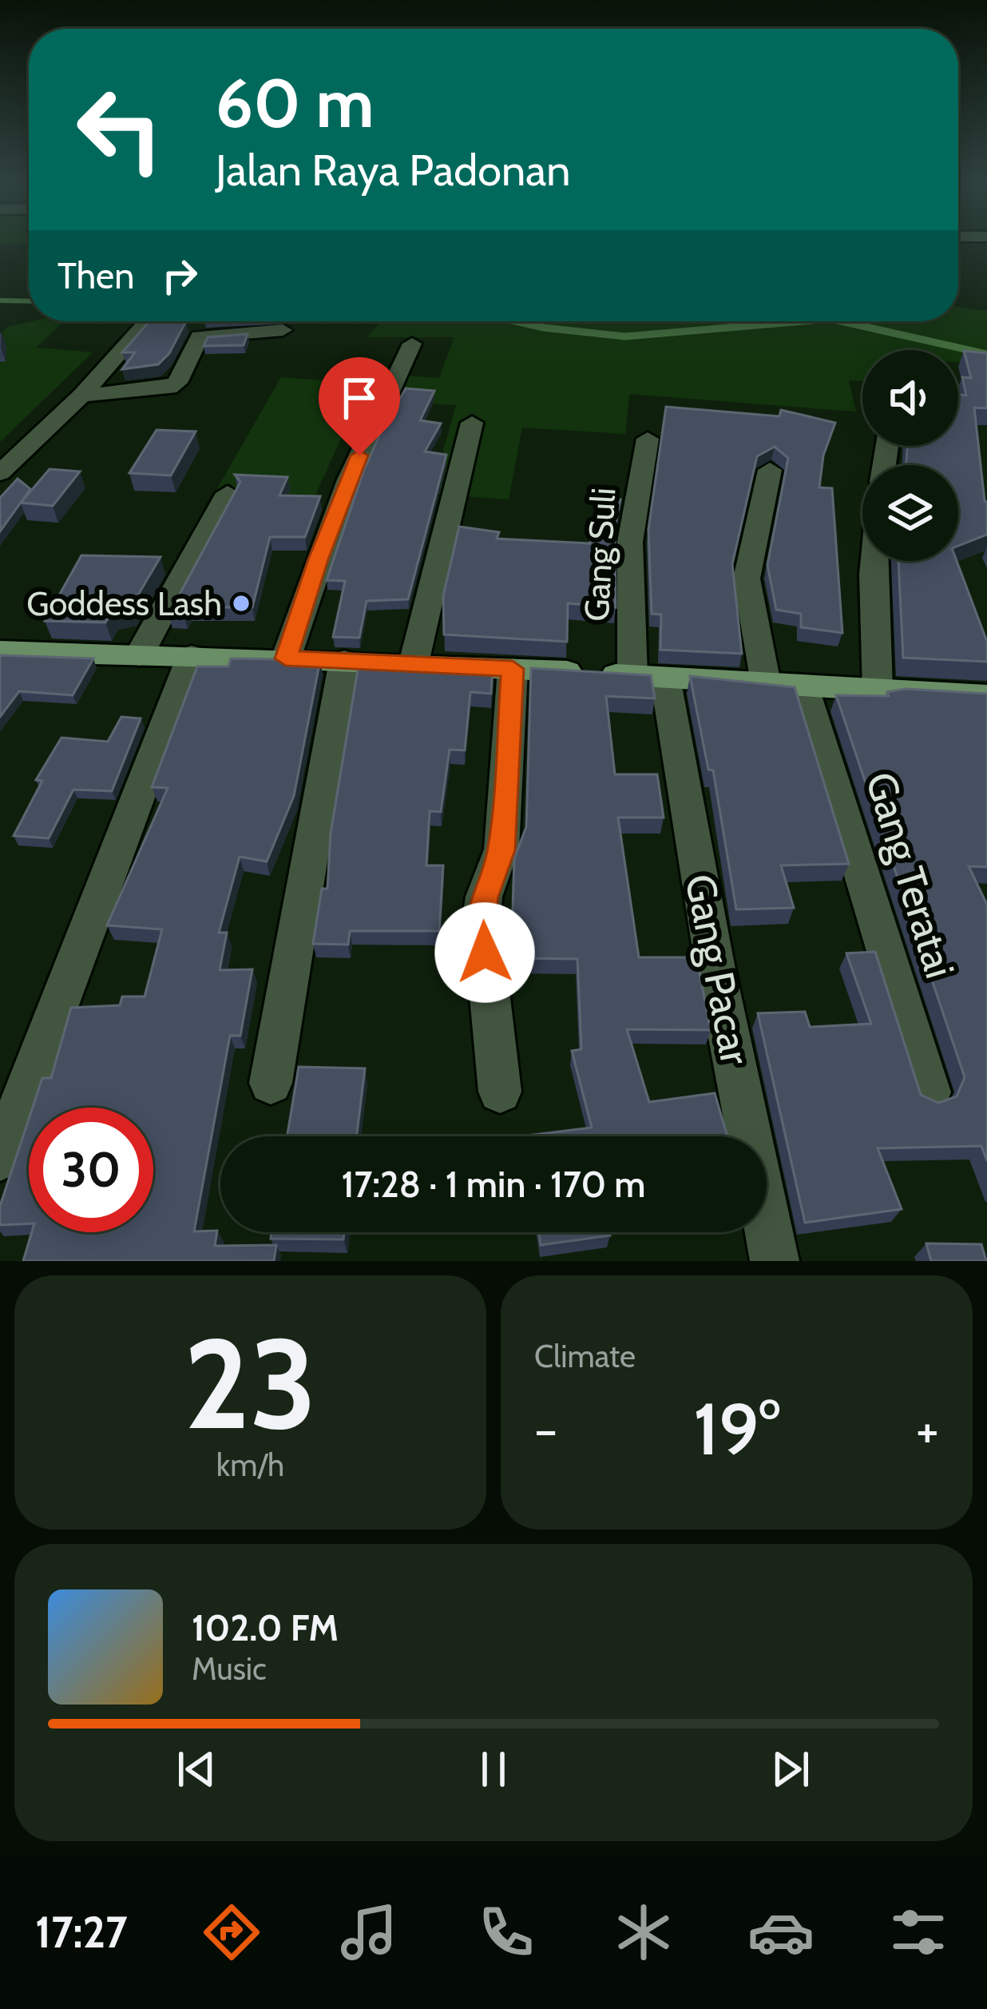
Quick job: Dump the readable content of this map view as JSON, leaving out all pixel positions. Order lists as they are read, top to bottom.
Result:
{
  "streets": {
    "street": ["Gang Suli", "Gang Teratai", "Gang Pacar"]
  },
  "crossings": [
    ["Gang Suli", "Gang Pacar"]
  ],
  "places": ["Goddess Lash"],
  "page": {
    "turn": ["60 m", "Jalan Raya Padonan"],
    "then": "Then",
    "limit": "30",
    "trip": "17:28 · 1 min · 170 m",
    "tile": [
      ["23", "km/h"],
      "Climate"
    ],
    "heat": ["−", "19°", "+"],
    "song": ["102.0 FM", "Music"],
    "tabs": "17:27"
  }
}
